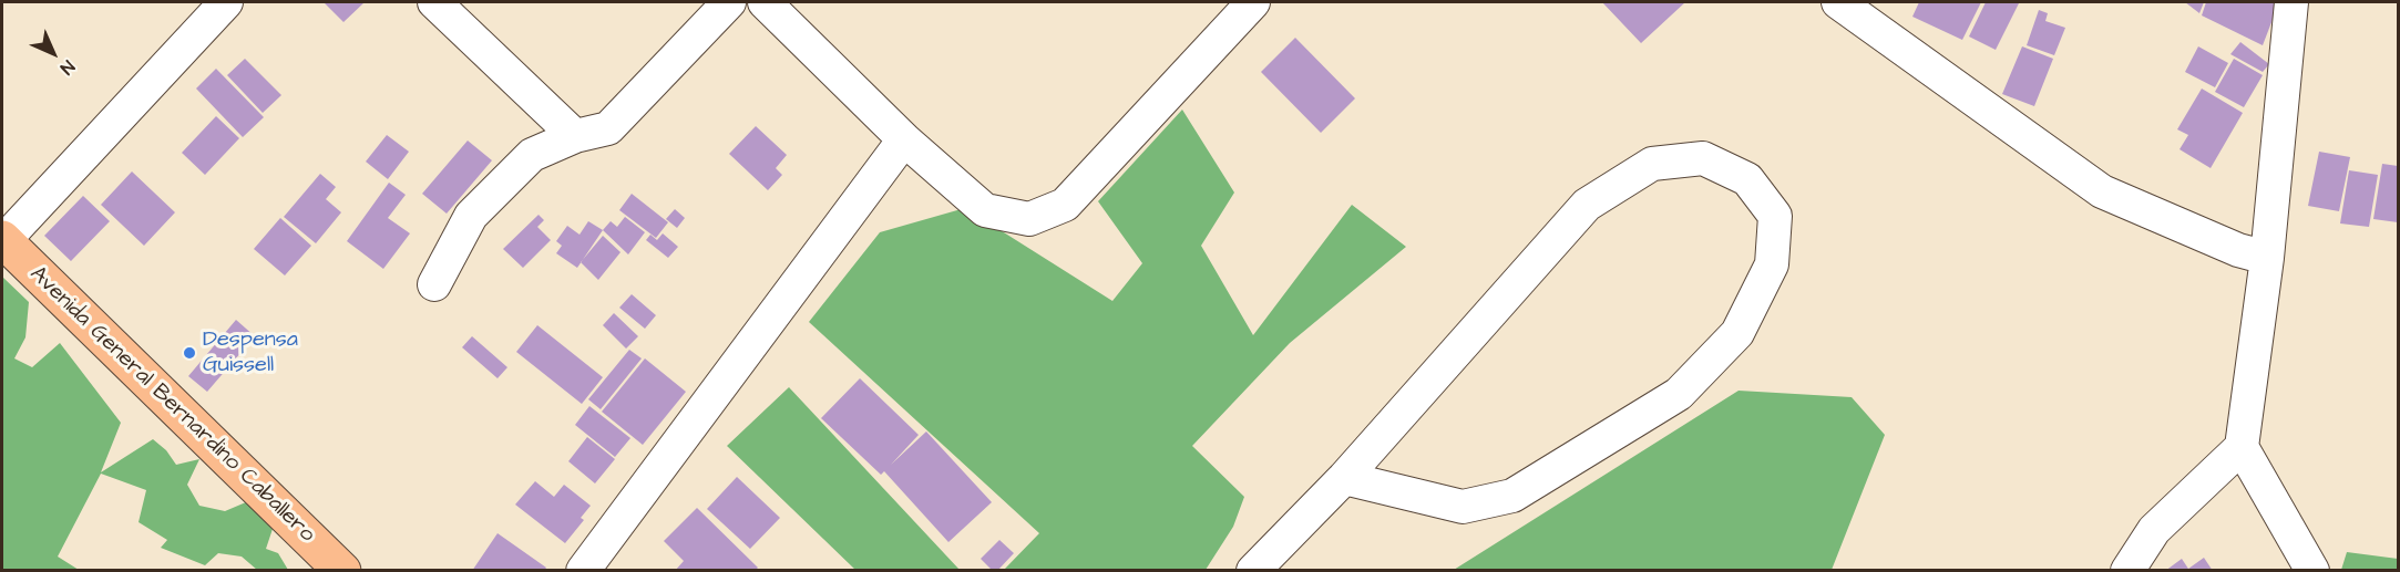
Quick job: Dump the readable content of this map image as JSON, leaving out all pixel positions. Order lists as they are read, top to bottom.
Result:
{
  "streets": {
    "main road": ["Avenida General Bernardino Caballero"]
  },
  "places": ["Despensa Guissell"],
  "north": "bottom right"
}
